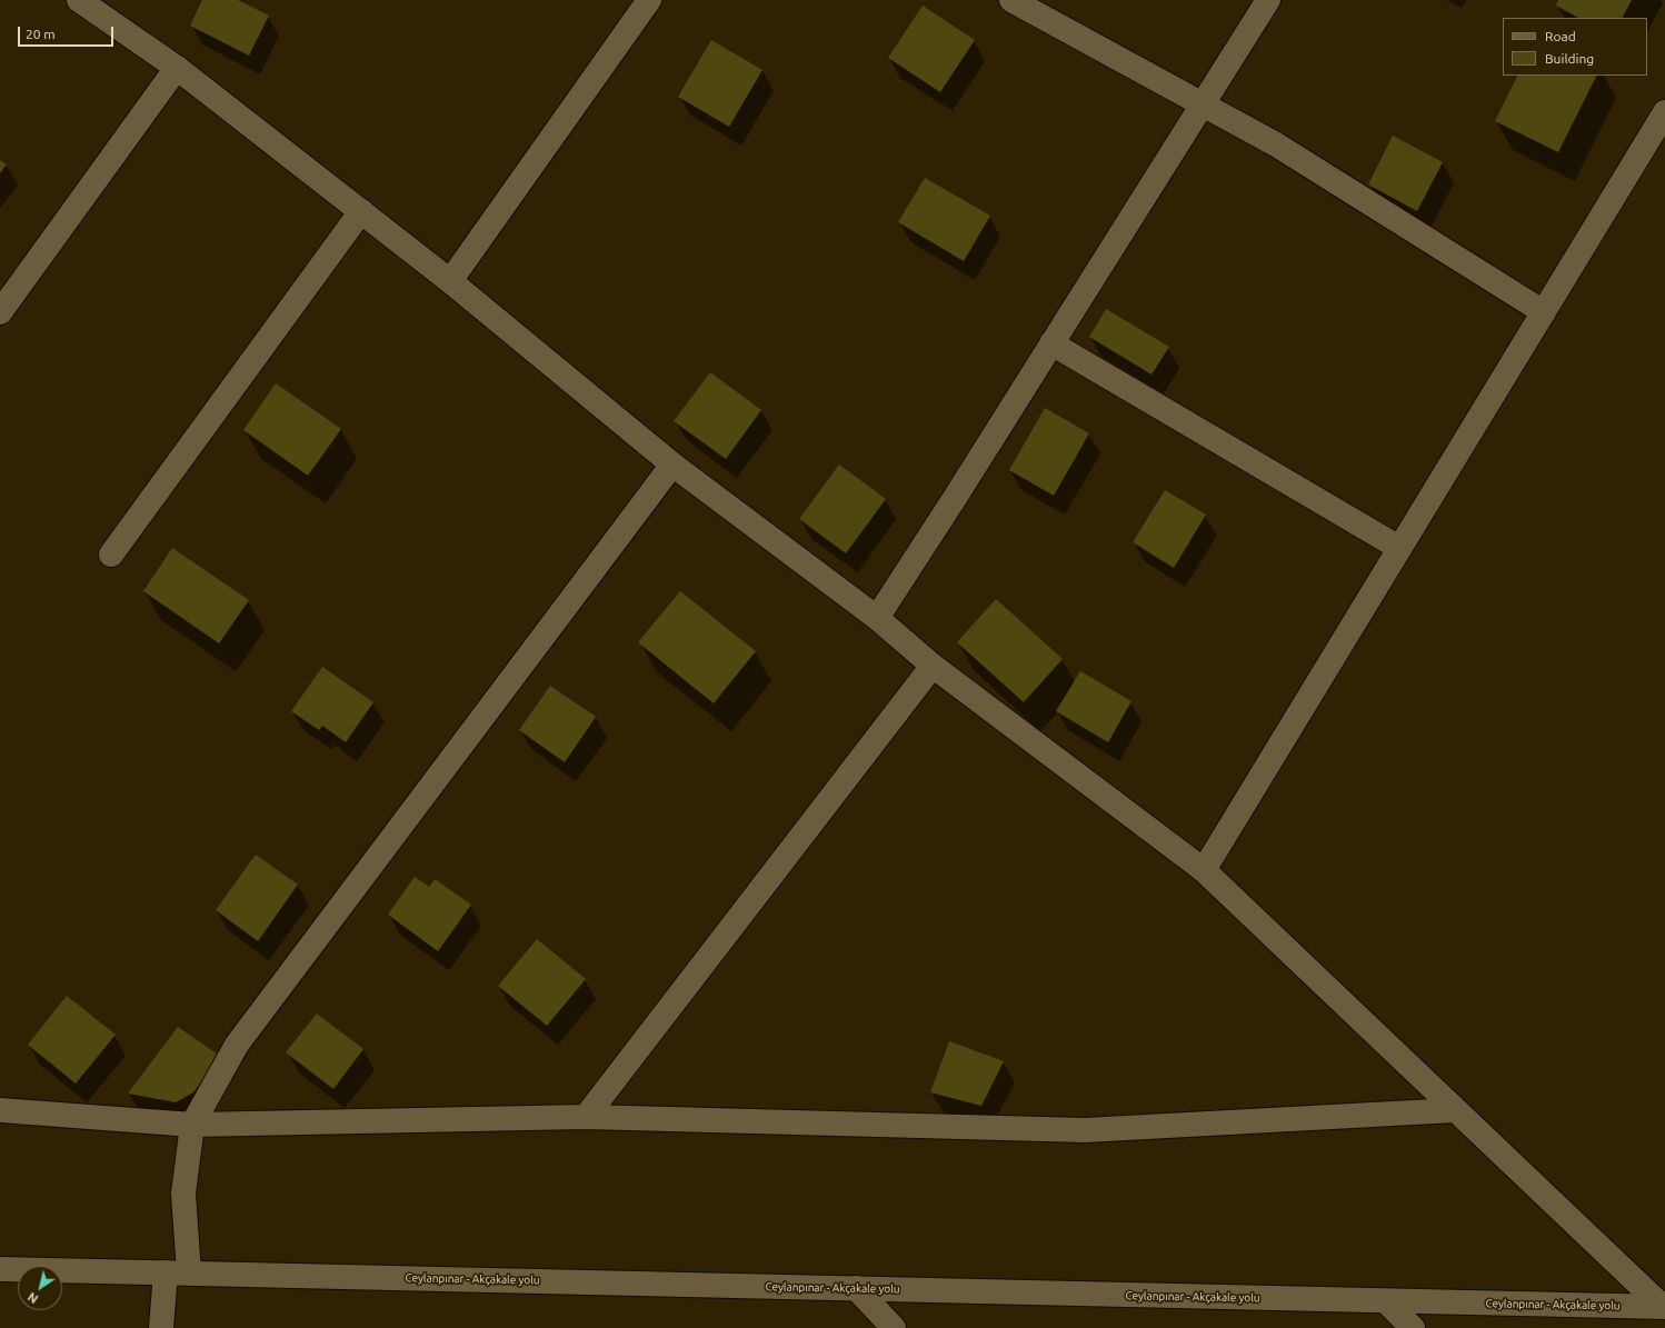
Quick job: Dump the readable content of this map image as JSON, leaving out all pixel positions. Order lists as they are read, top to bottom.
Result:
{
  "streets": {
    "street": ["Ceylanpınar - Akçakale yolu"]
  },
  "legend": ["Road", "Building"],
  "scale_bar": "20 m",
  "north": "bottom left"
}
